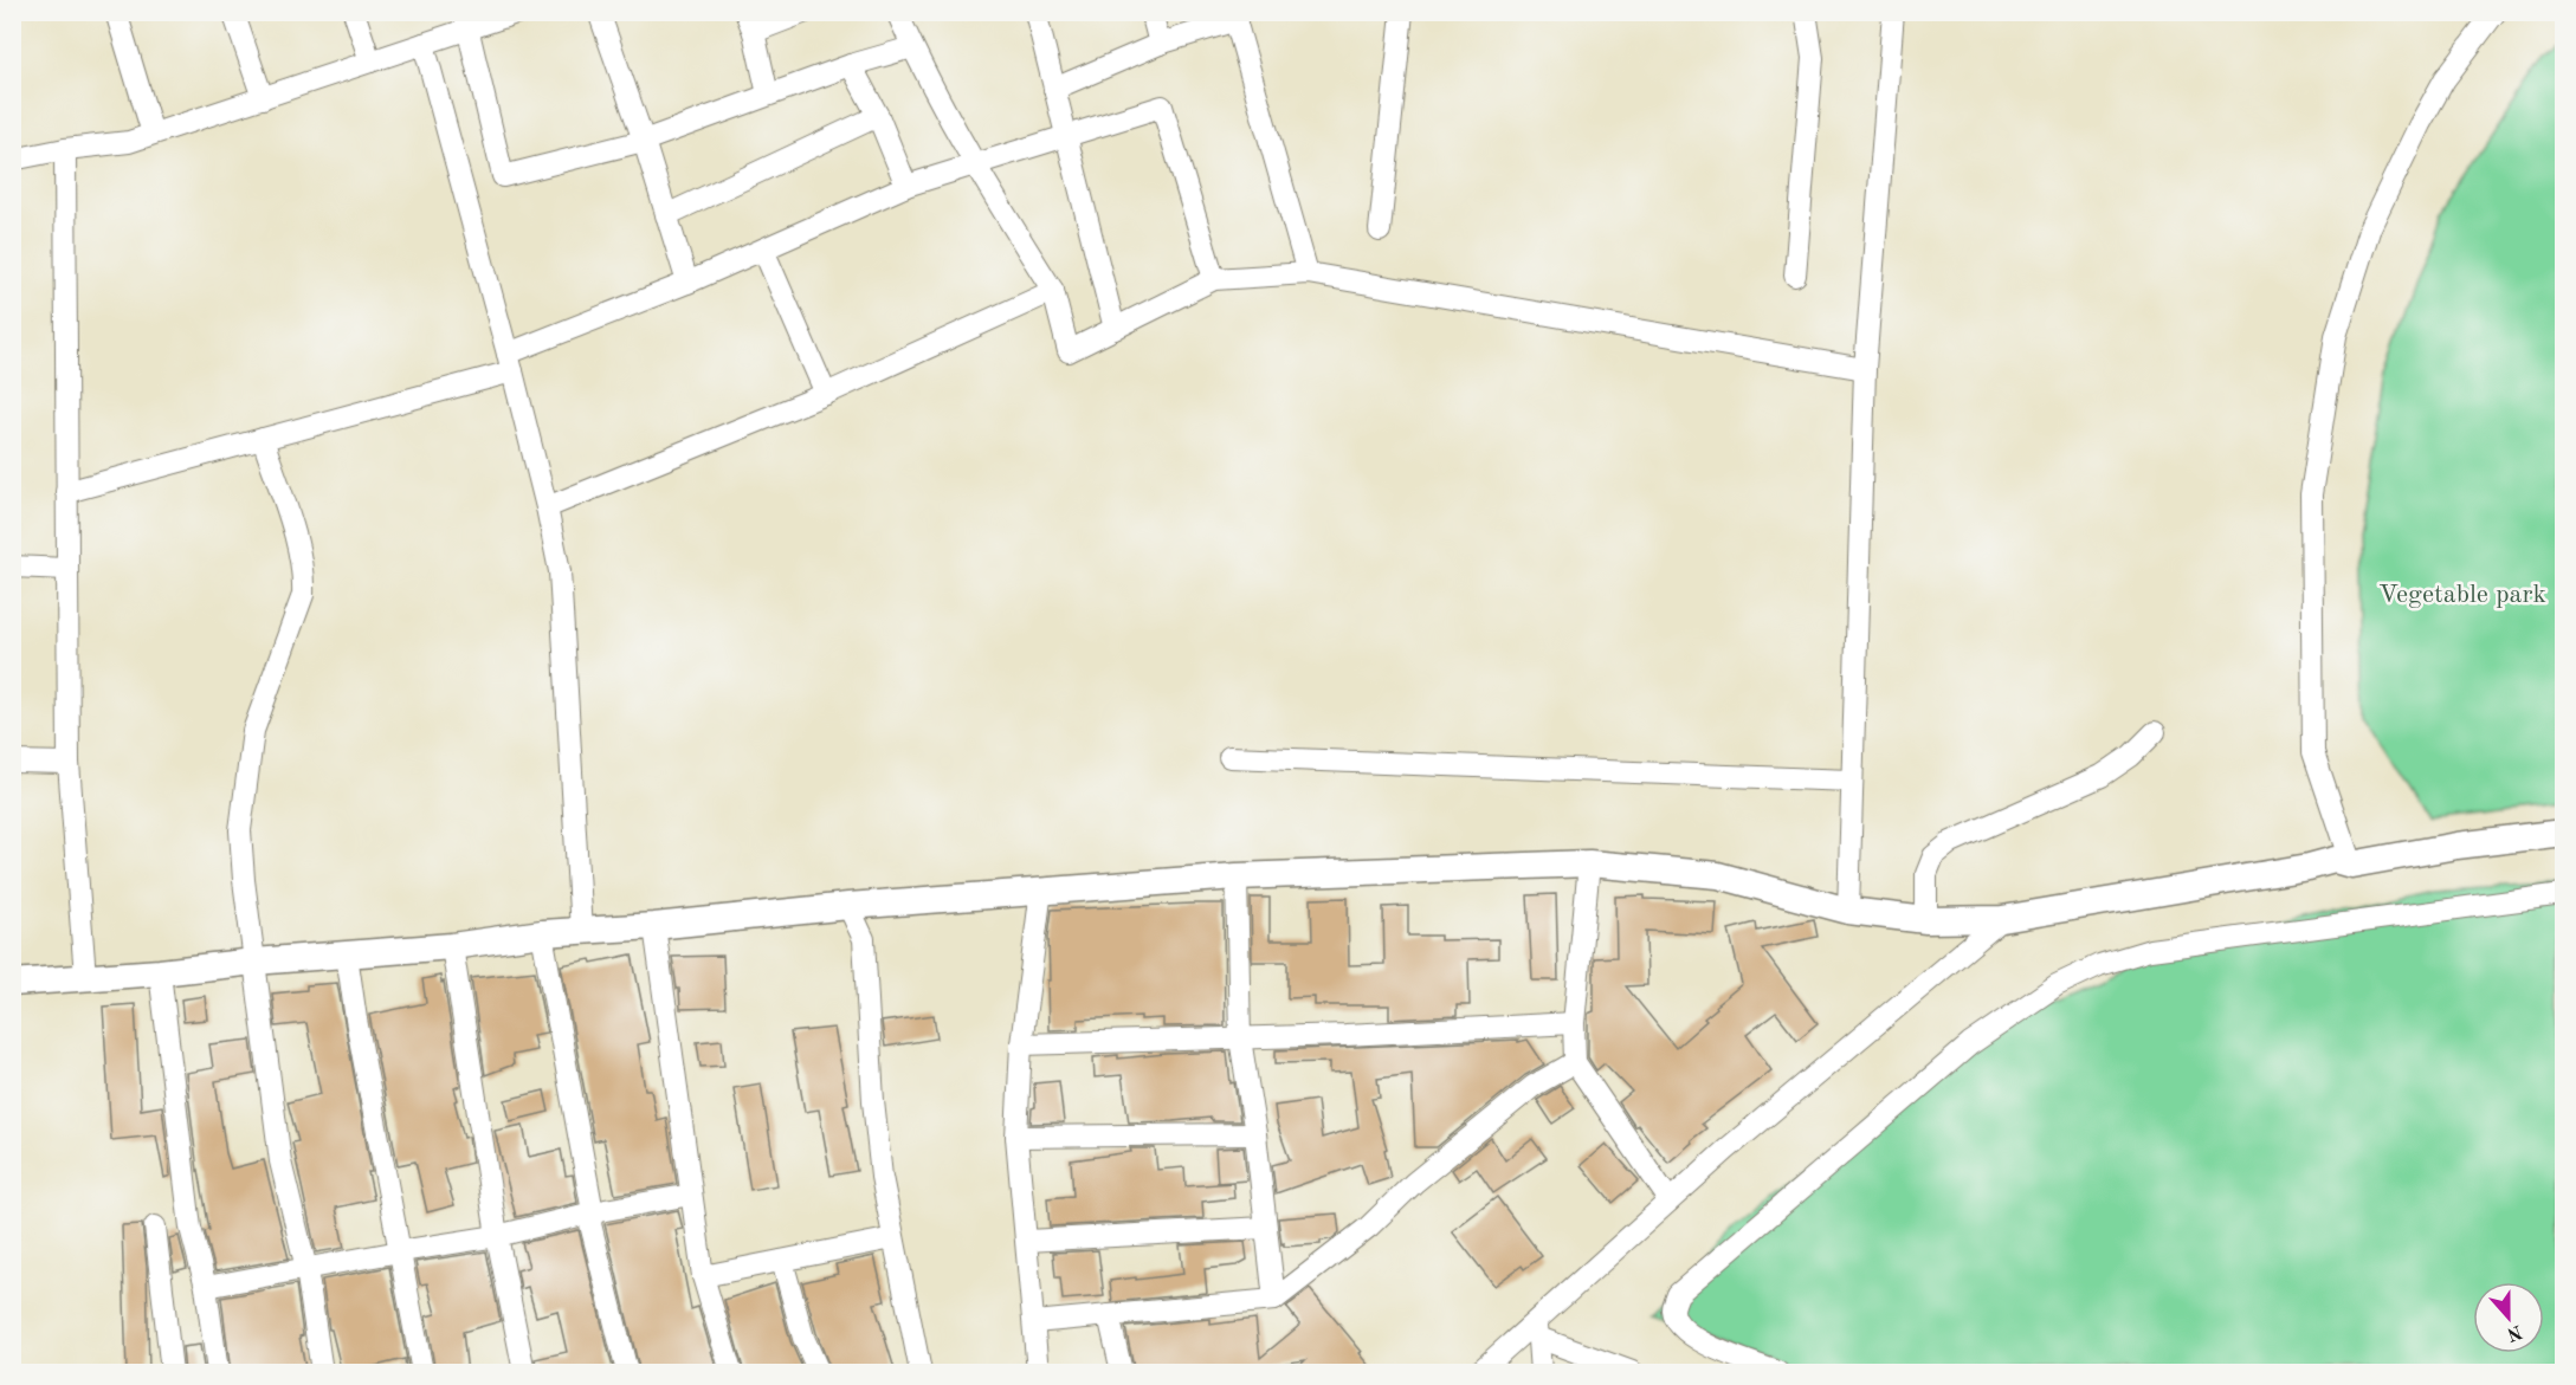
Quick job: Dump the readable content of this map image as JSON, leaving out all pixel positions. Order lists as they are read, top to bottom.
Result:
{
  "parks": ["Vegetable park"],
  "north": "bottom"
}
